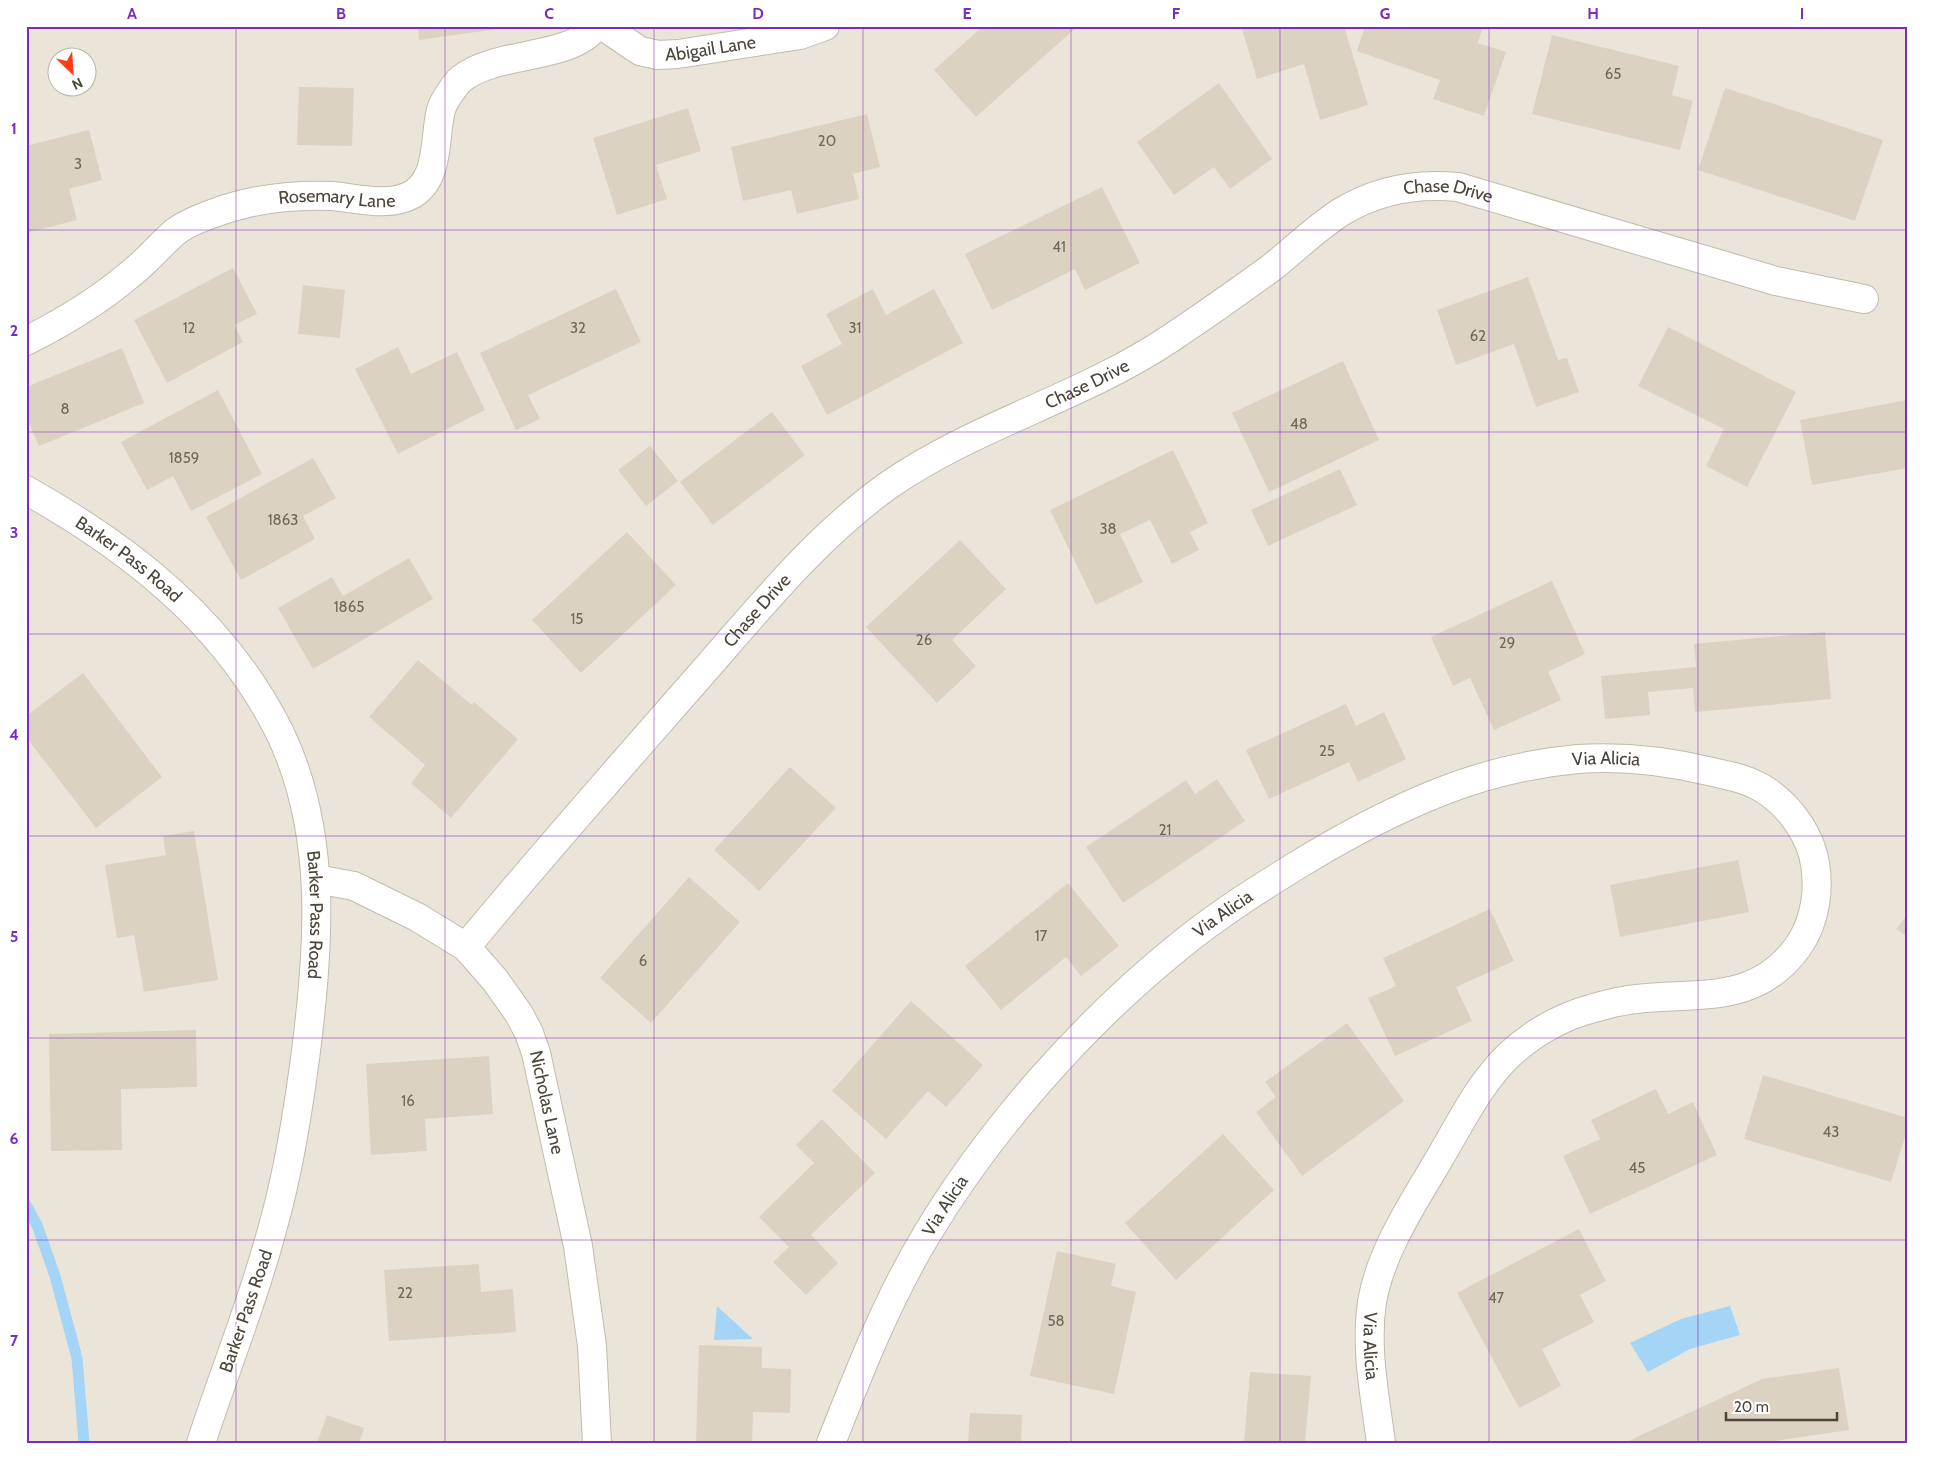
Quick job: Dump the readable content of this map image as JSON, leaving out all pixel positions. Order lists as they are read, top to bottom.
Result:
{
  "streets": {
    "street": [
      "Abigail Lane",
      "Chase Drive",
      "Rosemary Lane",
      "Barker Pass Road",
      "Via Alicia",
      "Nicholas Lane"
    ]
  },
  "crossings": [
    ["Chase Drive", "Nicholas Lane"],
    ["Barker Pass Road", "Nicholas Lane"]
  ],
  "house_numbers": [
    "65",
    "20",
    "3",
    "41",
    "12",
    "32",
    "31",
    "62",
    "8",
    "48",
    "1859",
    "1863",
    "38",
    "1865",
    "15",
    "26",
    "29",
    "25",
    "21",
    "17",
    "6",
    "16",
    "43",
    "45",
    "22",
    "47",
    "58"
  ],
  "scale_bar": "20 m",
  "north": "bottom right",
  "grid": {
    "columns": [
      "A",
      "B",
      "C",
      "D",
      "E",
      "F",
      "G",
      "H",
      "I"
    ],
    "rows": [
      "1",
      "2",
      "3",
      "4",
      "5",
      "6",
      "7"
    ]
  }
}
